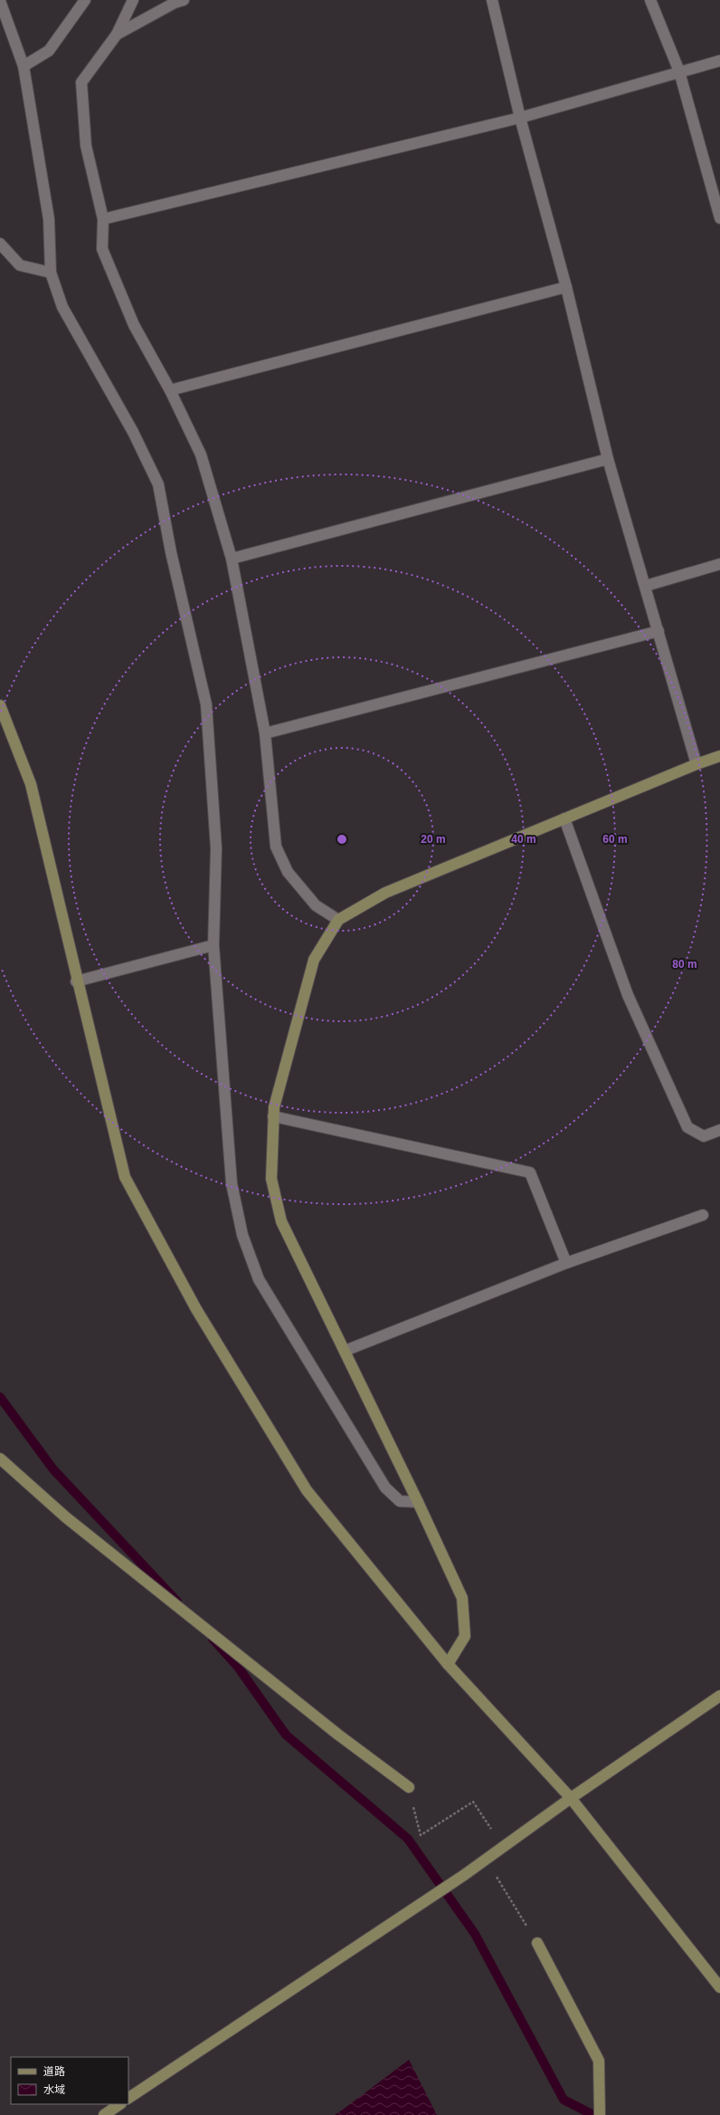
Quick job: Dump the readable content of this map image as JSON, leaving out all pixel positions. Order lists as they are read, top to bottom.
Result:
{
  "legend": ["道路", "水域"],
  "rings": [
    "20 m",
    "40 m",
    "60 m",
    "80 m"
  ]
}
